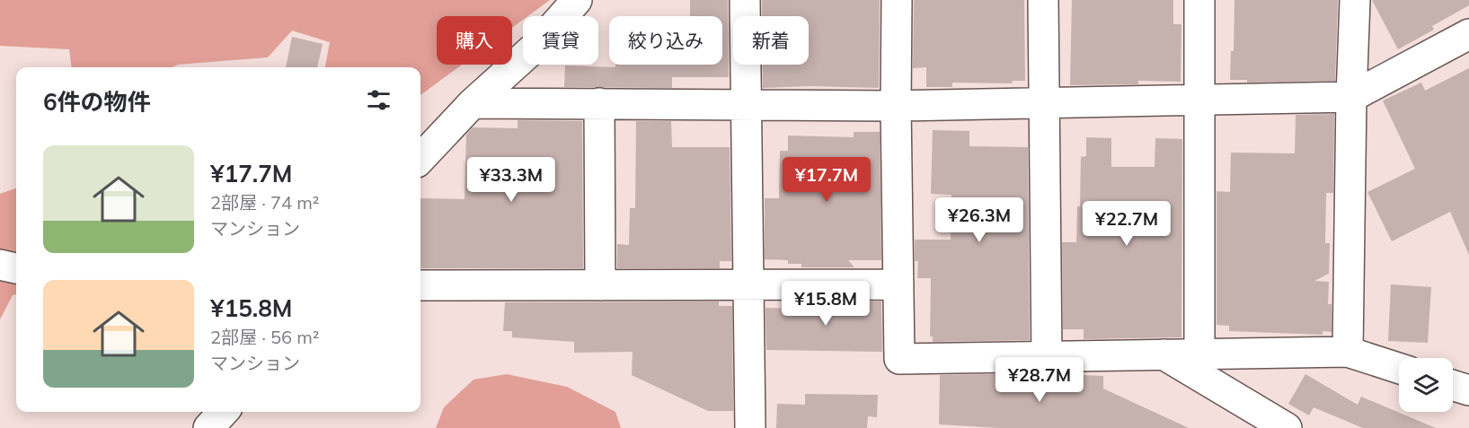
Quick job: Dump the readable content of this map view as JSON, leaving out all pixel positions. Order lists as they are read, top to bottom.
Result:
{
  "page": {
    "chip": [
      "購入",
      "賃貸",
      "絞り込み",
      "新着"
    ],
    "heading": "6件の物件",
    "list": [
      {
        "name": "¥17.7M",
        "note": "2部屋 · 74 m² · マンション"
      },
      {
        "name": "¥15.8M",
        "note": "2部屋 · 56 m² · マンション"
      }
    ],
    "price": [
      "¥33.3M",
      "¥17.7M",
      "¥26.3M",
      "¥22.7M",
      "¥15.8M",
      "¥28.7M"
    ]
  }
}
